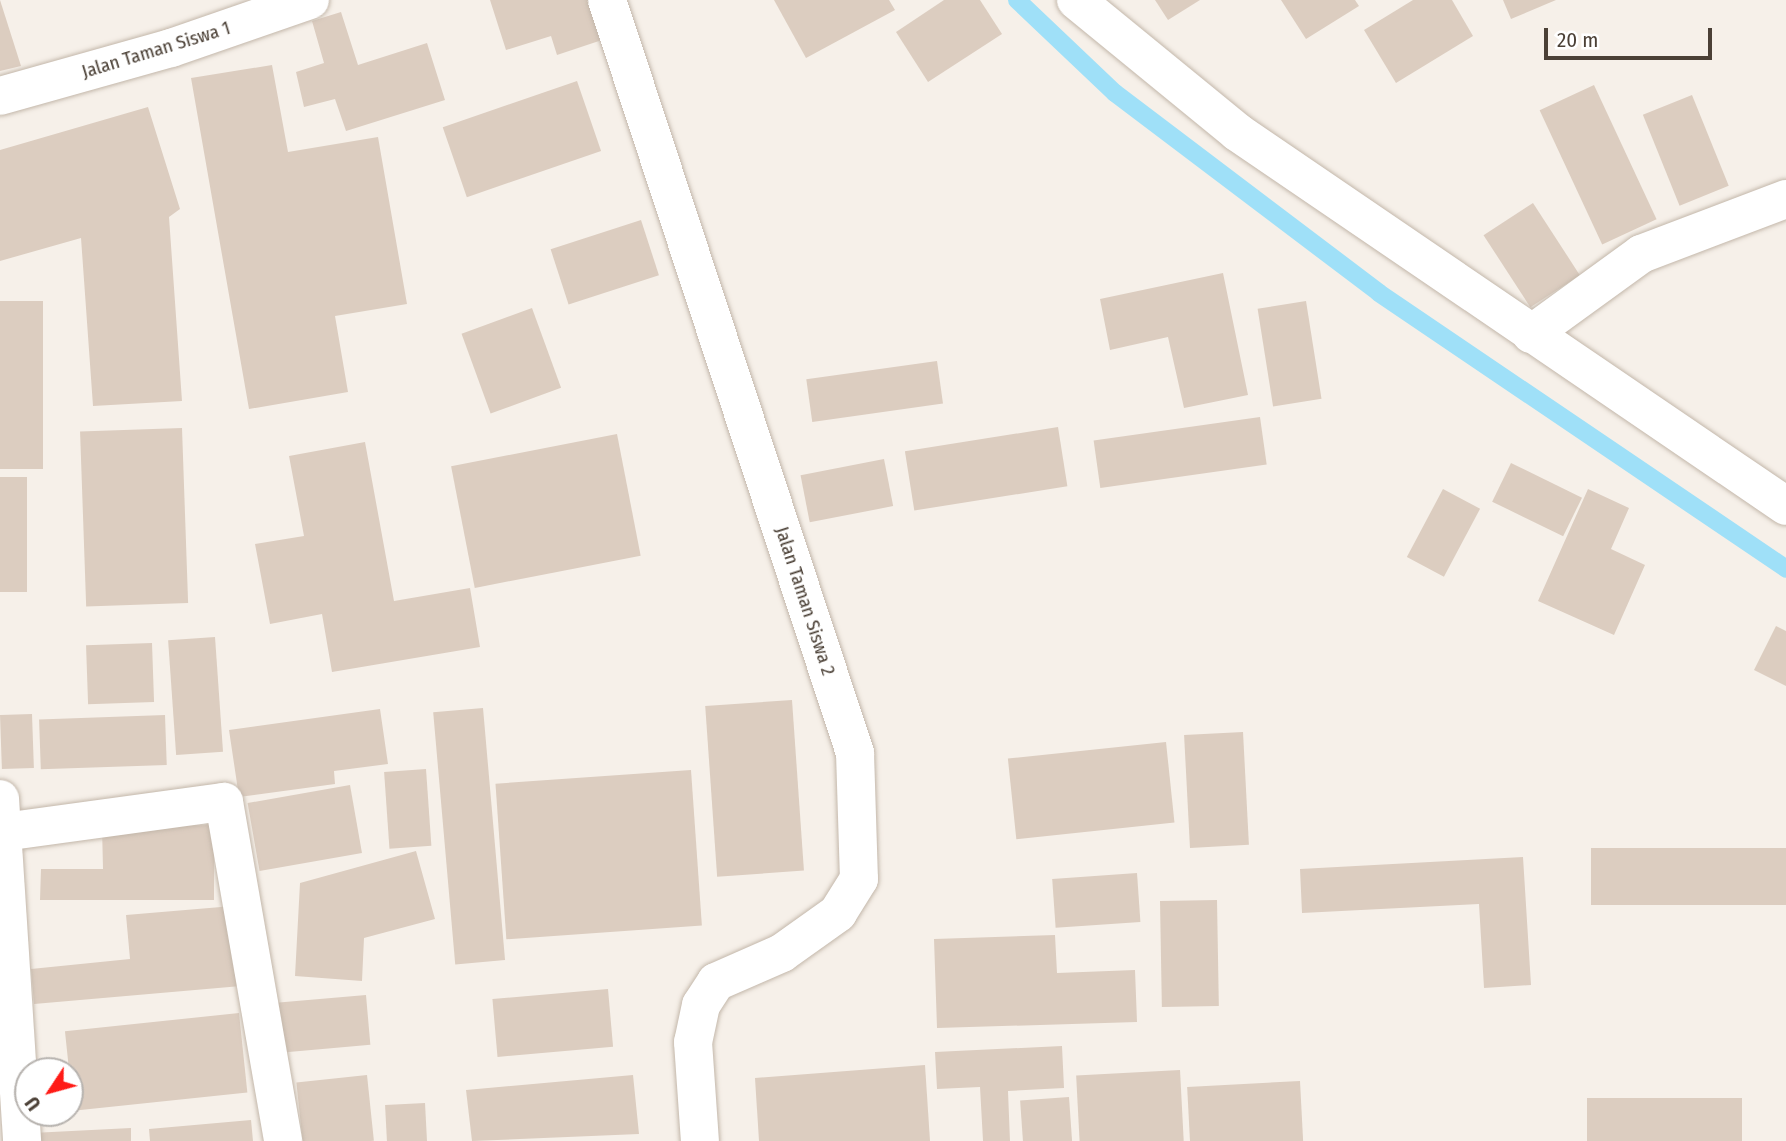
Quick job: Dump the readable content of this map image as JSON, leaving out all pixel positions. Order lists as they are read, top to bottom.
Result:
{
  "streets": {
    "street": ["Jalan Taman Siswa 1", "Jalan Taman Siswa 2"]
  },
  "scale_bar": "20 m",
  "north": "bottom left"
}
